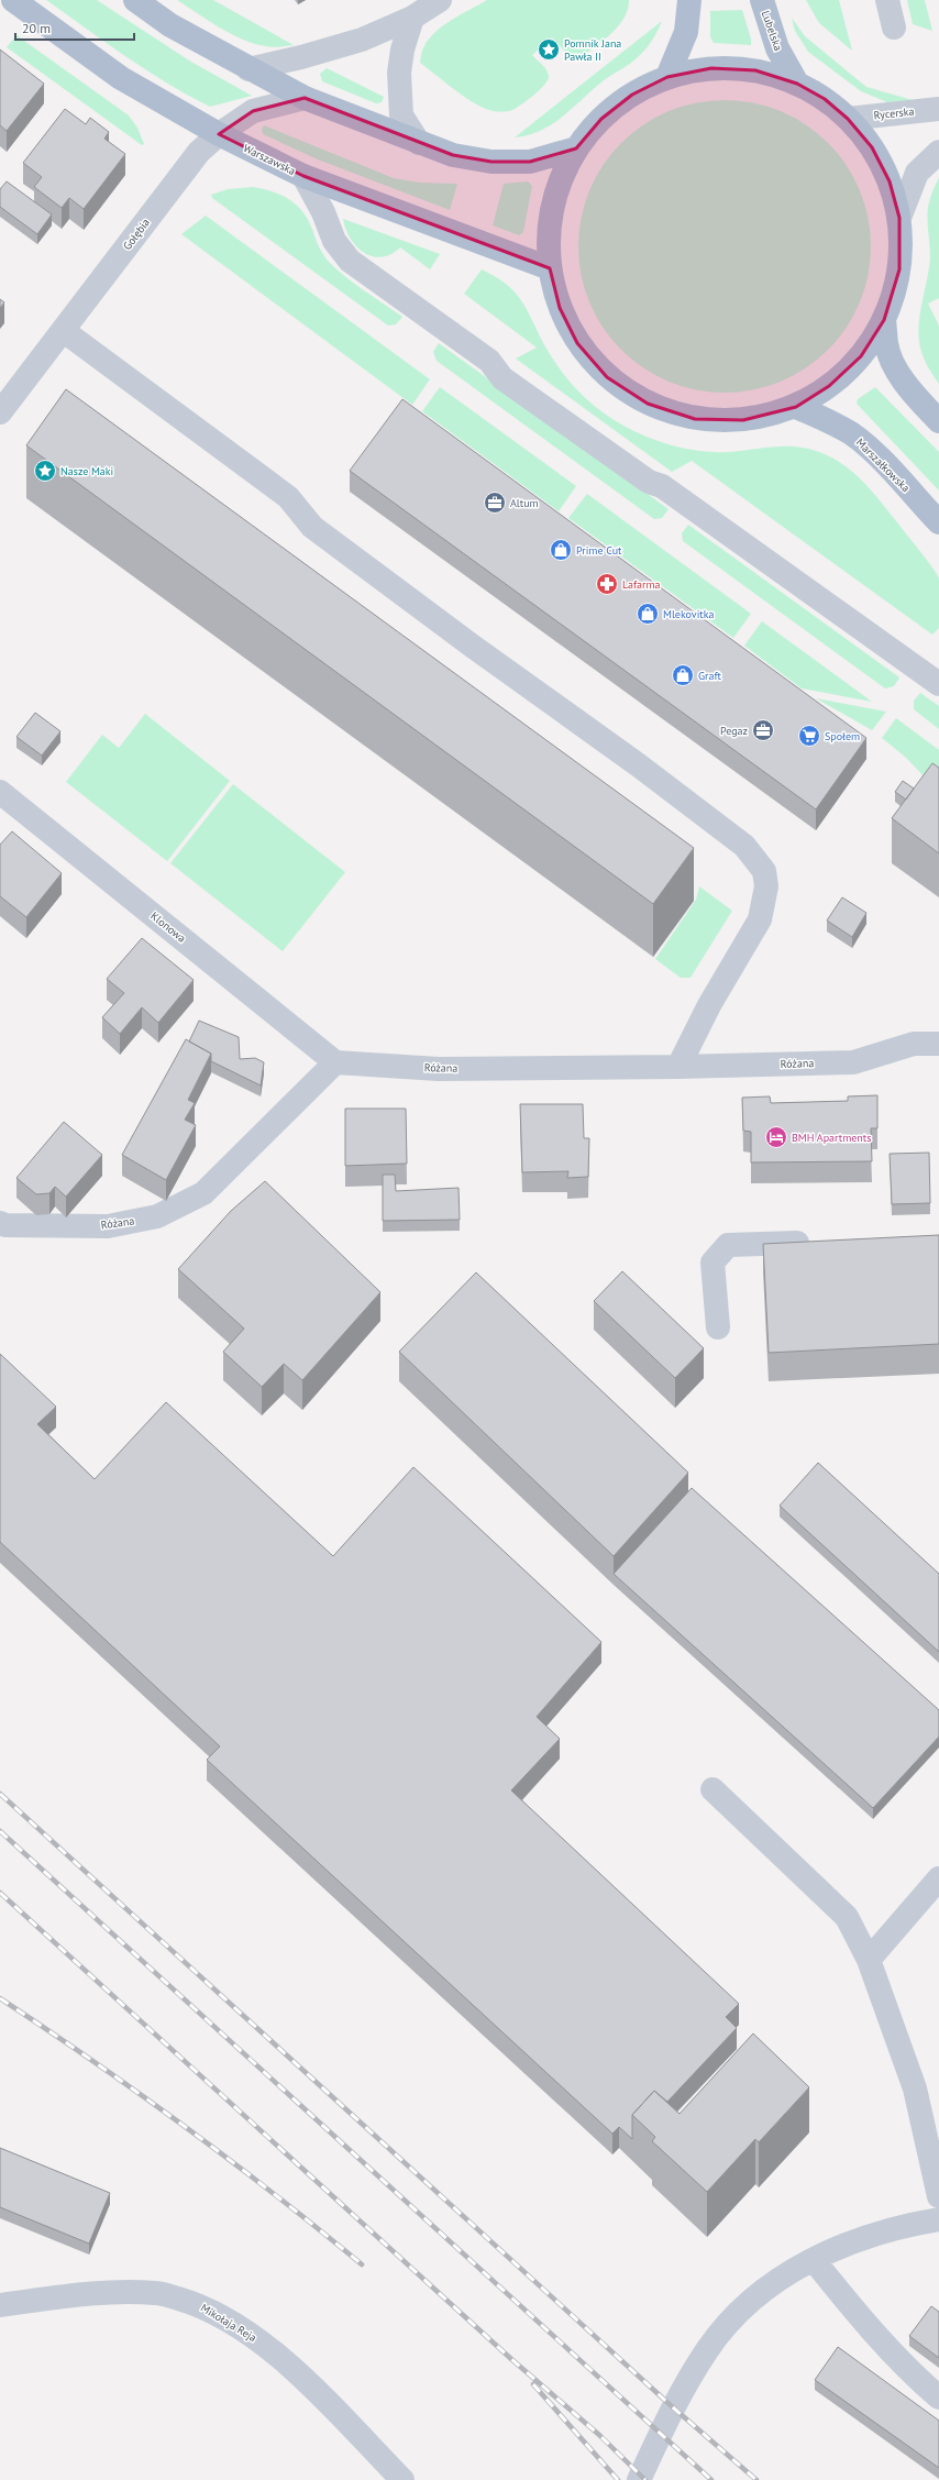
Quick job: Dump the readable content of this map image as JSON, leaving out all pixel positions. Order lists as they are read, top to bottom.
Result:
{
  "streets": {
    "main road": ["Lubelska", "Warszawska", "Marszałkowska"],
    "street": [
      "Rycerska",
      "Gołębia",
      "Klonowa",
      "Różana",
      "Mikołaja Reja"
    ]
  },
  "crossings": [
    ["Warszawska", "Gołębia"],
    ["Klonowa", "Różana"]
  ],
  "places": {
    "place": ["Pomnik Jana Pawła II", "Nasze Maki"],
    "office": ["Altum", "Pegaz"],
    "shop": ["Prime Cut", "Mlekovitka", "Graft"],
    "pharmacy": ["Lafarma"],
    "supermarket": ["Społem"],
    "hotel": ["BMH Apartments"]
  },
  "scale_bar": "20 m"
}
